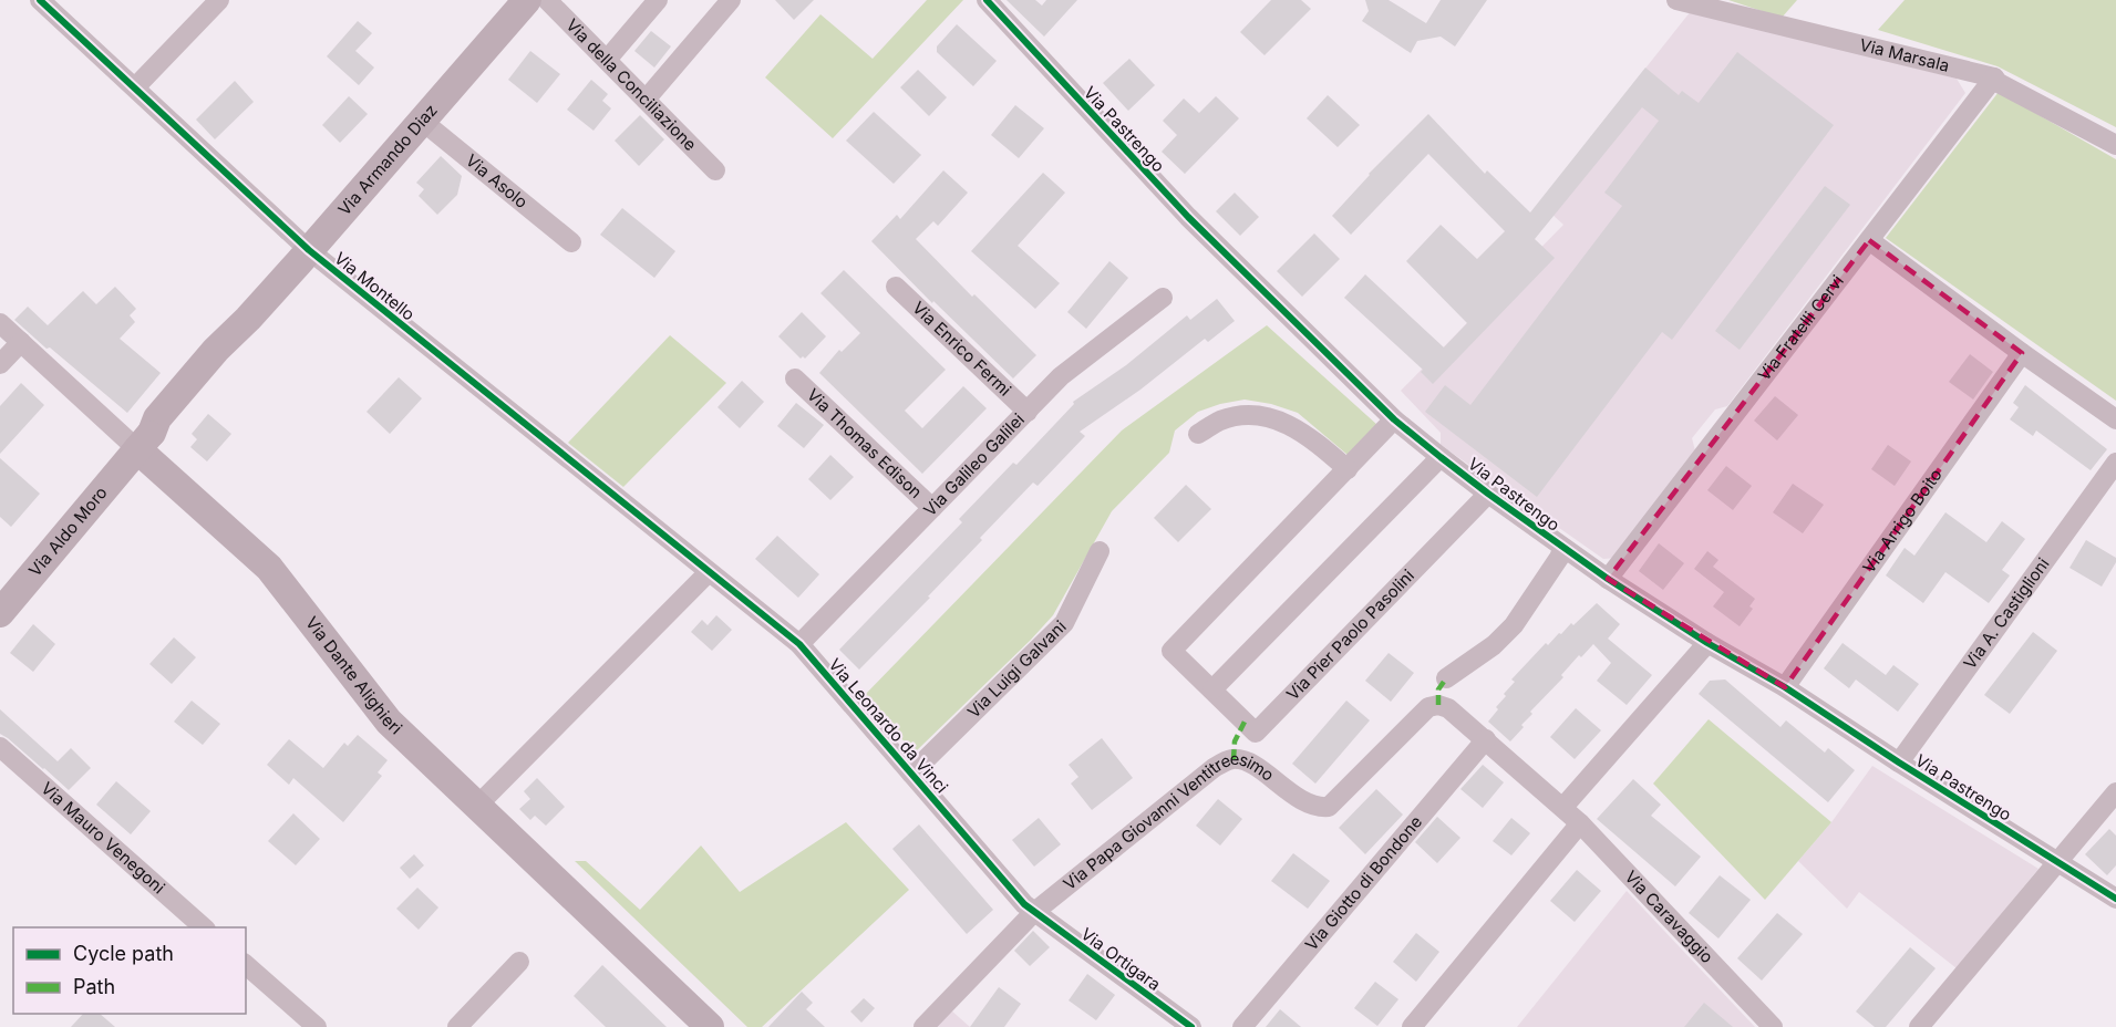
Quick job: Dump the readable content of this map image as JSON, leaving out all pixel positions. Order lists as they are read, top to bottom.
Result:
{
  "streets": {
    "street": [
      "Via Marsala",
      "Via della Conciliazione",
      "Via Pastrengo",
      "Via Armando Diaz",
      "Via Asolo",
      "Via Montello",
      "Via Fratelli Cervi",
      "Via Enrico Fermi",
      "Via Thomas Edison",
      "Via Galileo Galilei",
      "Via Arrigo Boito",
      "Via Aldo Moro",
      "Via A. Castiglioni",
      "Via Pier Paolo Pasolini",
      "Via Luigi Galvani",
      "Via Dante Alighieri",
      "Via Leonardo da Vinci",
      "Via Mauro Venegoni",
      "Via Papa Giovanni Ventitreesimo",
      "Via Giotto di Bondone",
      "Via Caravaggio",
      "Via Ortigara"
    ]
  },
  "crossings": [
    ["Via Marsala", "Via Fratelli Cervi"],
    ["Via Pastrengo", "Via Fratelli Cervi"],
    ["Via Pastrengo", "Via Arrigo Boito"],
    ["Via Pastrengo", "Via A. Castiglioni"],
    ["Via Pastrengo", "Via Pier Paolo Pasolini"],
    ["Via Armando Diaz", "Via Asolo"],
    ["Via Armando Diaz", "Via Montello"],
    ["Via Armando Diaz", "Via Aldo Moro"],
    ["Via Armando Diaz", "Via Dante Alighieri"],
    ["Via Montello", "Via Leonardo da Vinci"],
    ["Via Enrico Fermi", "Via Galileo Galilei"],
    ["Via Thomas Edison", "Via Galileo Galilei"],
    ["Via Galileo Galilei", "Via Leonardo da Vinci"],
    ["Via Aldo Moro", "Via Dante Alighieri"],
    ["Via Luigi Galvani", "Via Leonardo da Vinci"],
    ["Via Leonardo da Vinci", "Via Papa Giovanni Ventitreesimo"],
    ["Via Leonardo da Vinci", "Via Ortigara"],
    ["Via Papa Giovanni Ventitreesimo", "Via Giotto di Bondone"],
    ["Via Papa Giovanni Ventitreesimo", "Via Caravaggio"],
    ["Via Papa Giovanni Ventitreesimo", "Via Ortigara"]
  ],
  "legend": ["Cycle path", "Path"]
}
